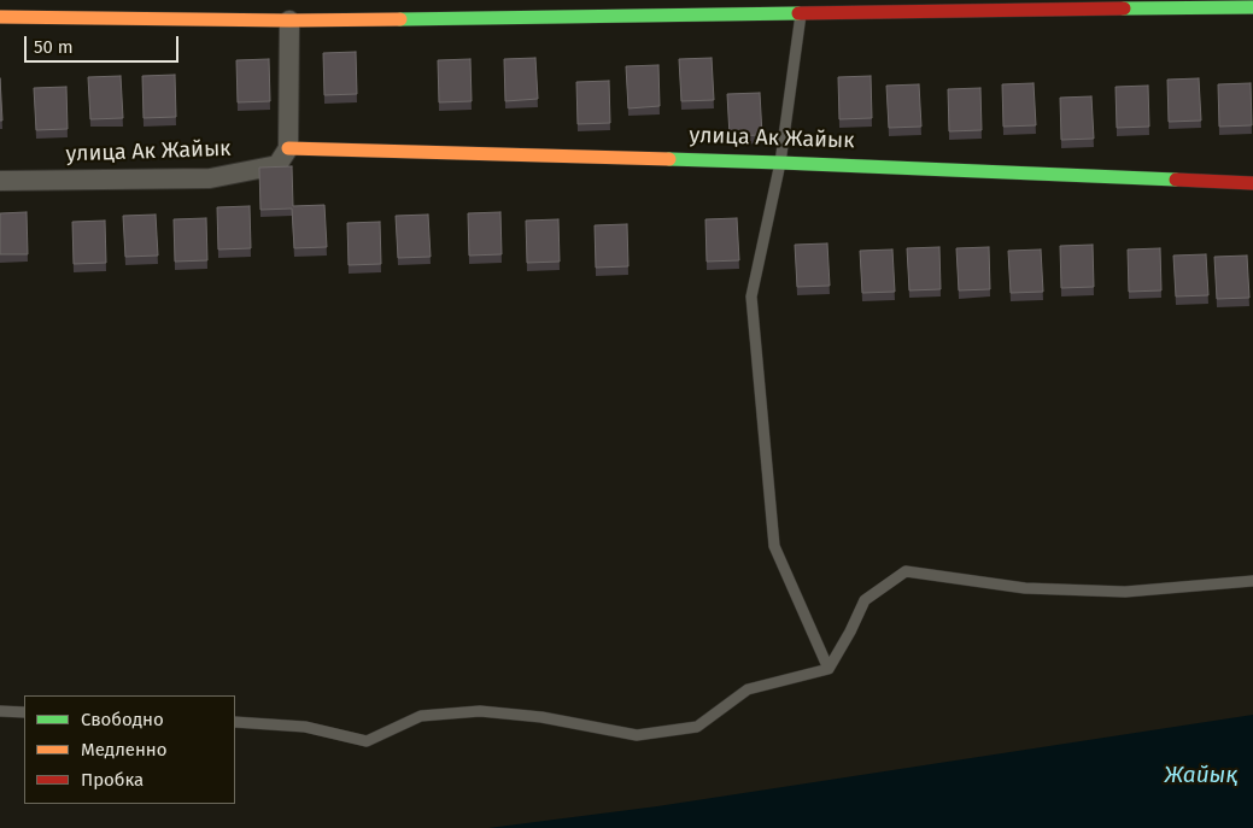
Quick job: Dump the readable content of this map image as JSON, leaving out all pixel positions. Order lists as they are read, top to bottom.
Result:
{
  "streets": {
    "street": ["улица Ак Жайык"]
  },
  "water": ["Жайық"],
  "legend": ["Свободно", "Медленно", "Пробка"],
  "scale_bar": "50 m"
}
